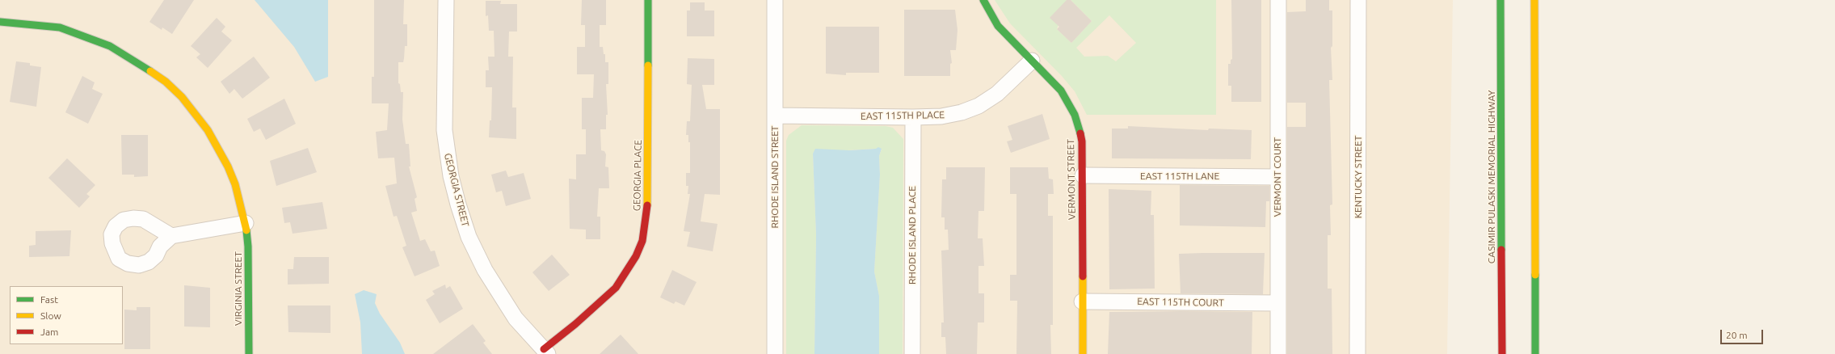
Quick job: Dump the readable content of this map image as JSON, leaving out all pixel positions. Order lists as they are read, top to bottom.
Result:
{
  "streets": {
    "main road": [
      "GEORGIA PLACE",
      "CASIMIR PULASKI MEMORIAL HIGHWAY",
      "VERMONT STREET",
      "VIRGINIA STREET"
    ],
    "street": [
      "EAST 115TH PLACE",
      "EAST 115TH LANE",
      "RHODE ISLAND STREET",
      "VERMONT COURT",
      "KENTUCKY STREET",
      "GEORGIA STREET",
      "RHODE ISLAND PLACE",
      "EAST 115TH COURT"
    ]
  },
  "crossings": [
    ["EAST 115TH PLACE", "RHODE ISLAND STREET"],
    ["EAST 115TH PLACE", "VERMONT STREET"],
    ["EAST 115TH PLACE", "RHODE ISLAND PLACE"],
    ["GEORGIA PLACE", "GEORGIA STREET"],
    ["EAST 115TH LANE", "VERMONT COURT"],
    ["EAST 115TH LANE", "VERMONT STREET"],
    ["VERMONT COURT", "EAST 115TH COURT"],
    ["VERMONT STREET", "EAST 115TH COURT"]
  ],
  "legend": ["Fast", "Slow", "Jam"],
  "scale_bar": "20 m"
}
